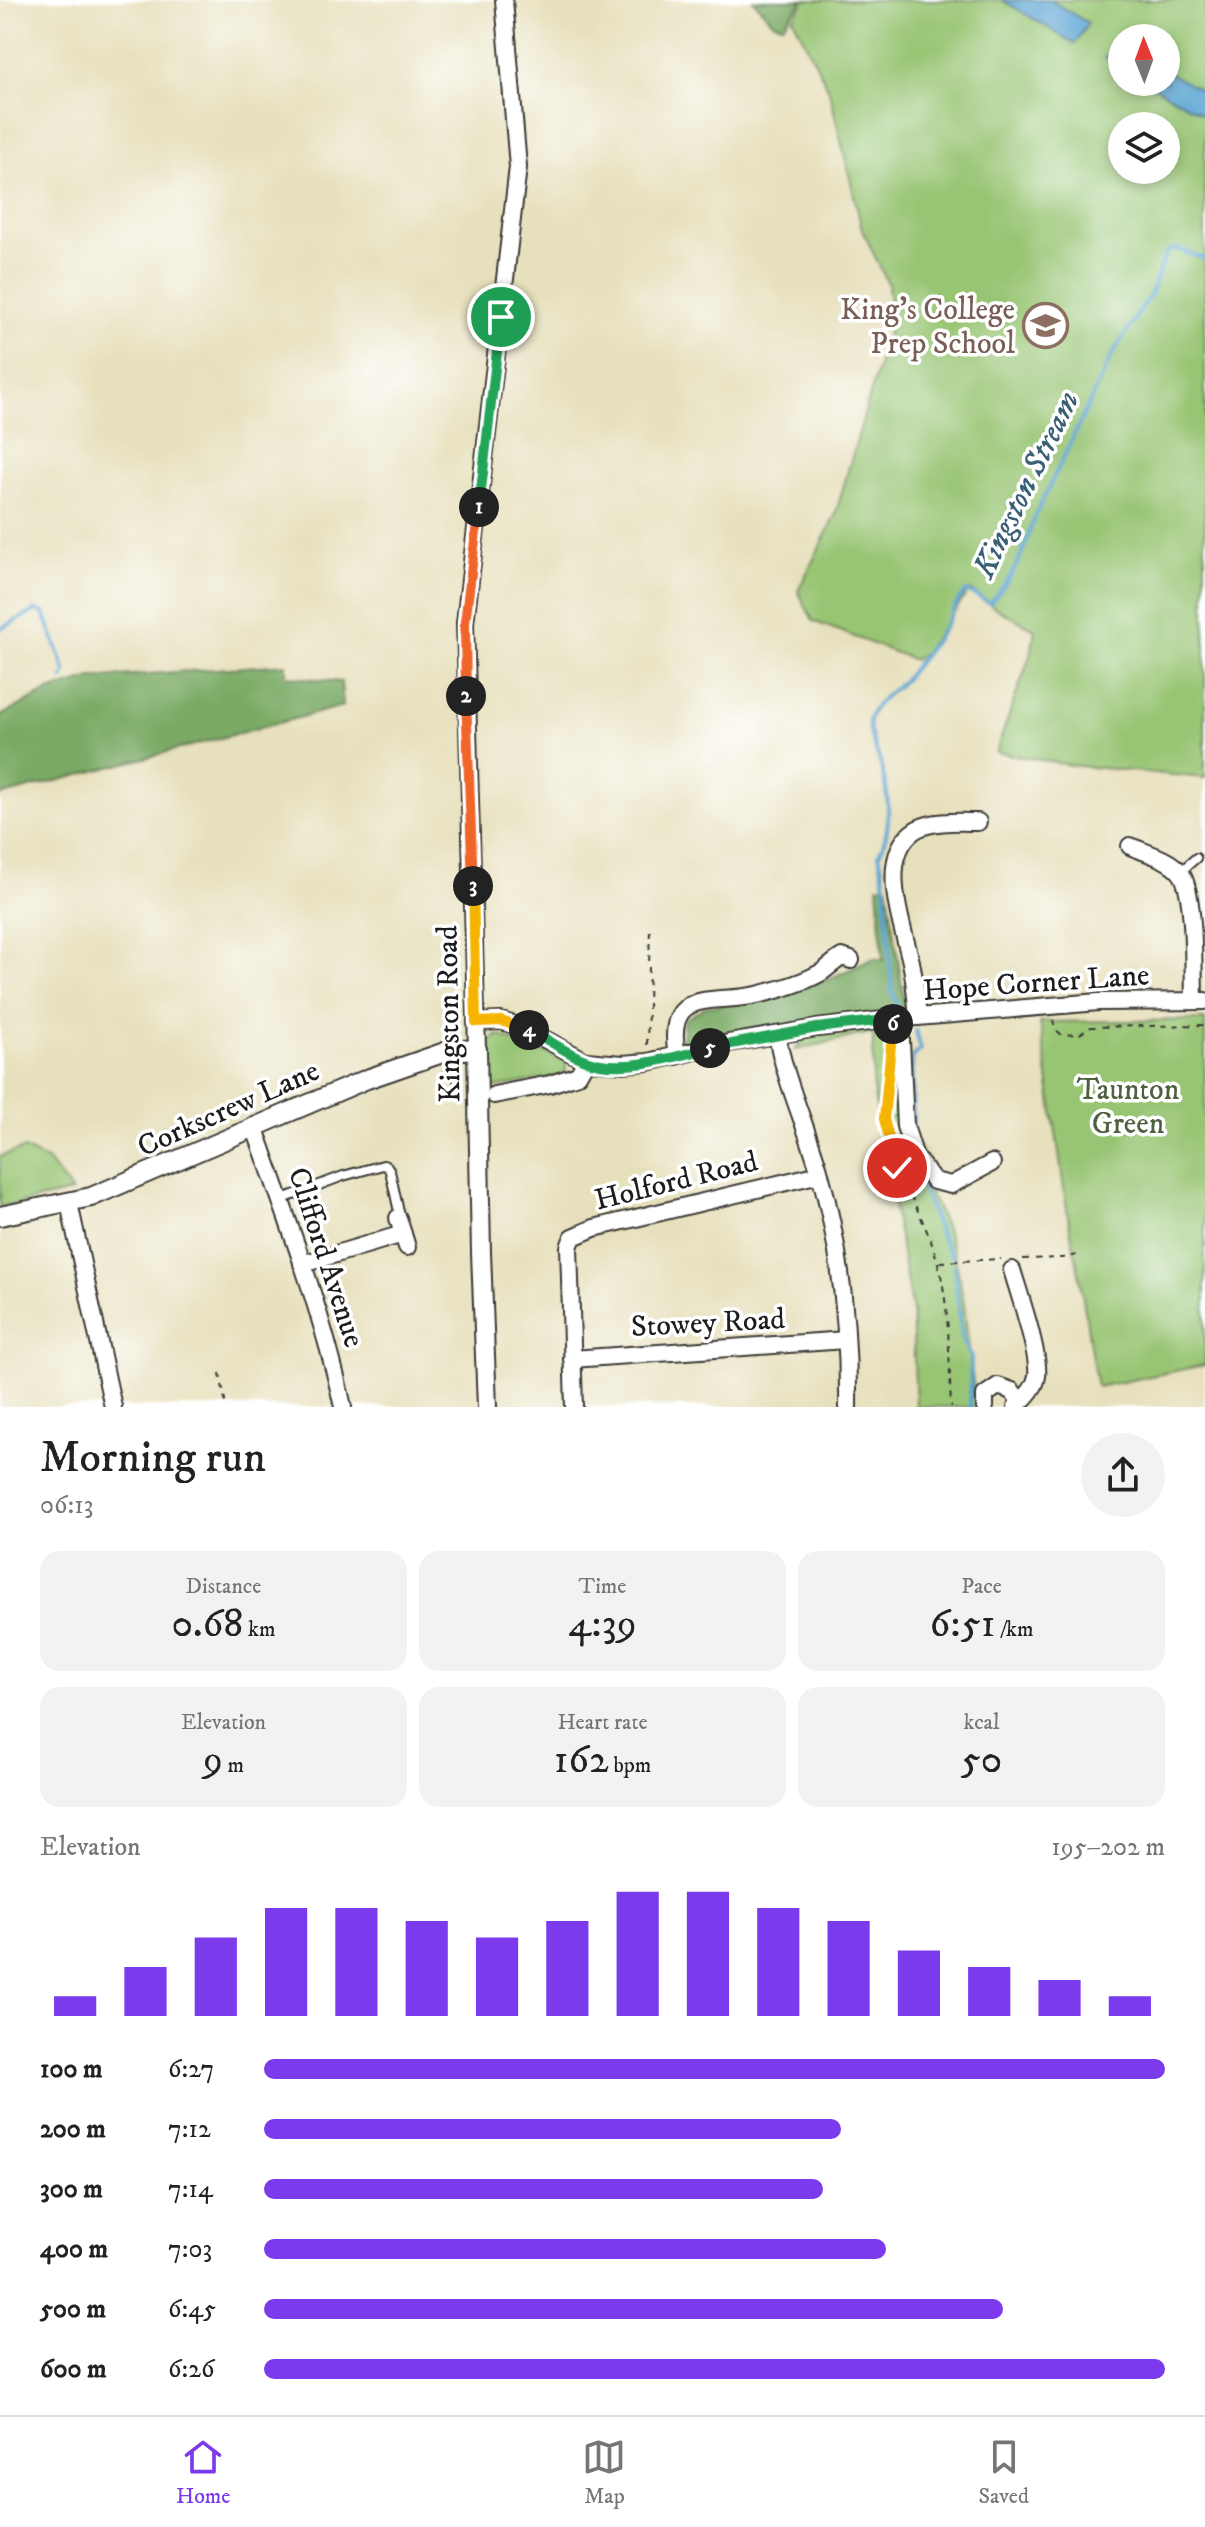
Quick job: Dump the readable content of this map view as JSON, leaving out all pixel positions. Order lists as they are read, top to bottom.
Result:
{
  "streets": {
    "street": [
      "Hope Corner Lane",
      "Kingston Road",
      "Corkscrew Lane",
      "Holford Road",
      "Clifford Avenue",
      "Stowey Road"
    ]
  },
  "crossings": [
    ["Hope Corner Lane", "Kingston Road"],
    ["Kingston Road", "Corkscrew Lane"],
    ["Corkscrew Lane", "Clifford Avenue"],
    ["Holford Road", "Stowey Road"]
  ],
  "water": ["Kingston Stream"],
  "parks": ["Taunton Green"],
  "places": {
    "school or university": ["King's College Prep School"]
  },
  "north": "top",
  "page": {
    "pins": [
      "1",
      "2",
      "3",
      "6",
      "4",
      "5"
    ],
    "heading": ["Morning run", "06:13"],
    "stats": [
      ["Distance", "0.68 km"],
      ["Time", "4:39"],
      ["Pace", "6:51 /km"],
      ["Elevation", "9 m"],
      ["Heart rate", "162 bpm"],
      ["kcal", "50"]
    ],
    "chart": ["Elevation", "195–202 m"],
    "list": [
      {
        "name": "100 m",
        "note": "6:27"
      },
      {
        "name": "200 m",
        "note": "7:12"
      },
      {
        "name": "300 m",
        "note": "7:14"
      },
      {
        "name": "400 m",
        "note": "7:03"
      },
      {
        "name": "500 m",
        "note": "6:45"
      },
      {
        "name": "600 m",
        "note": "6:26"
      }
    ],
    "tabs": ["Home", "Map", "Saved"]
  }
}
